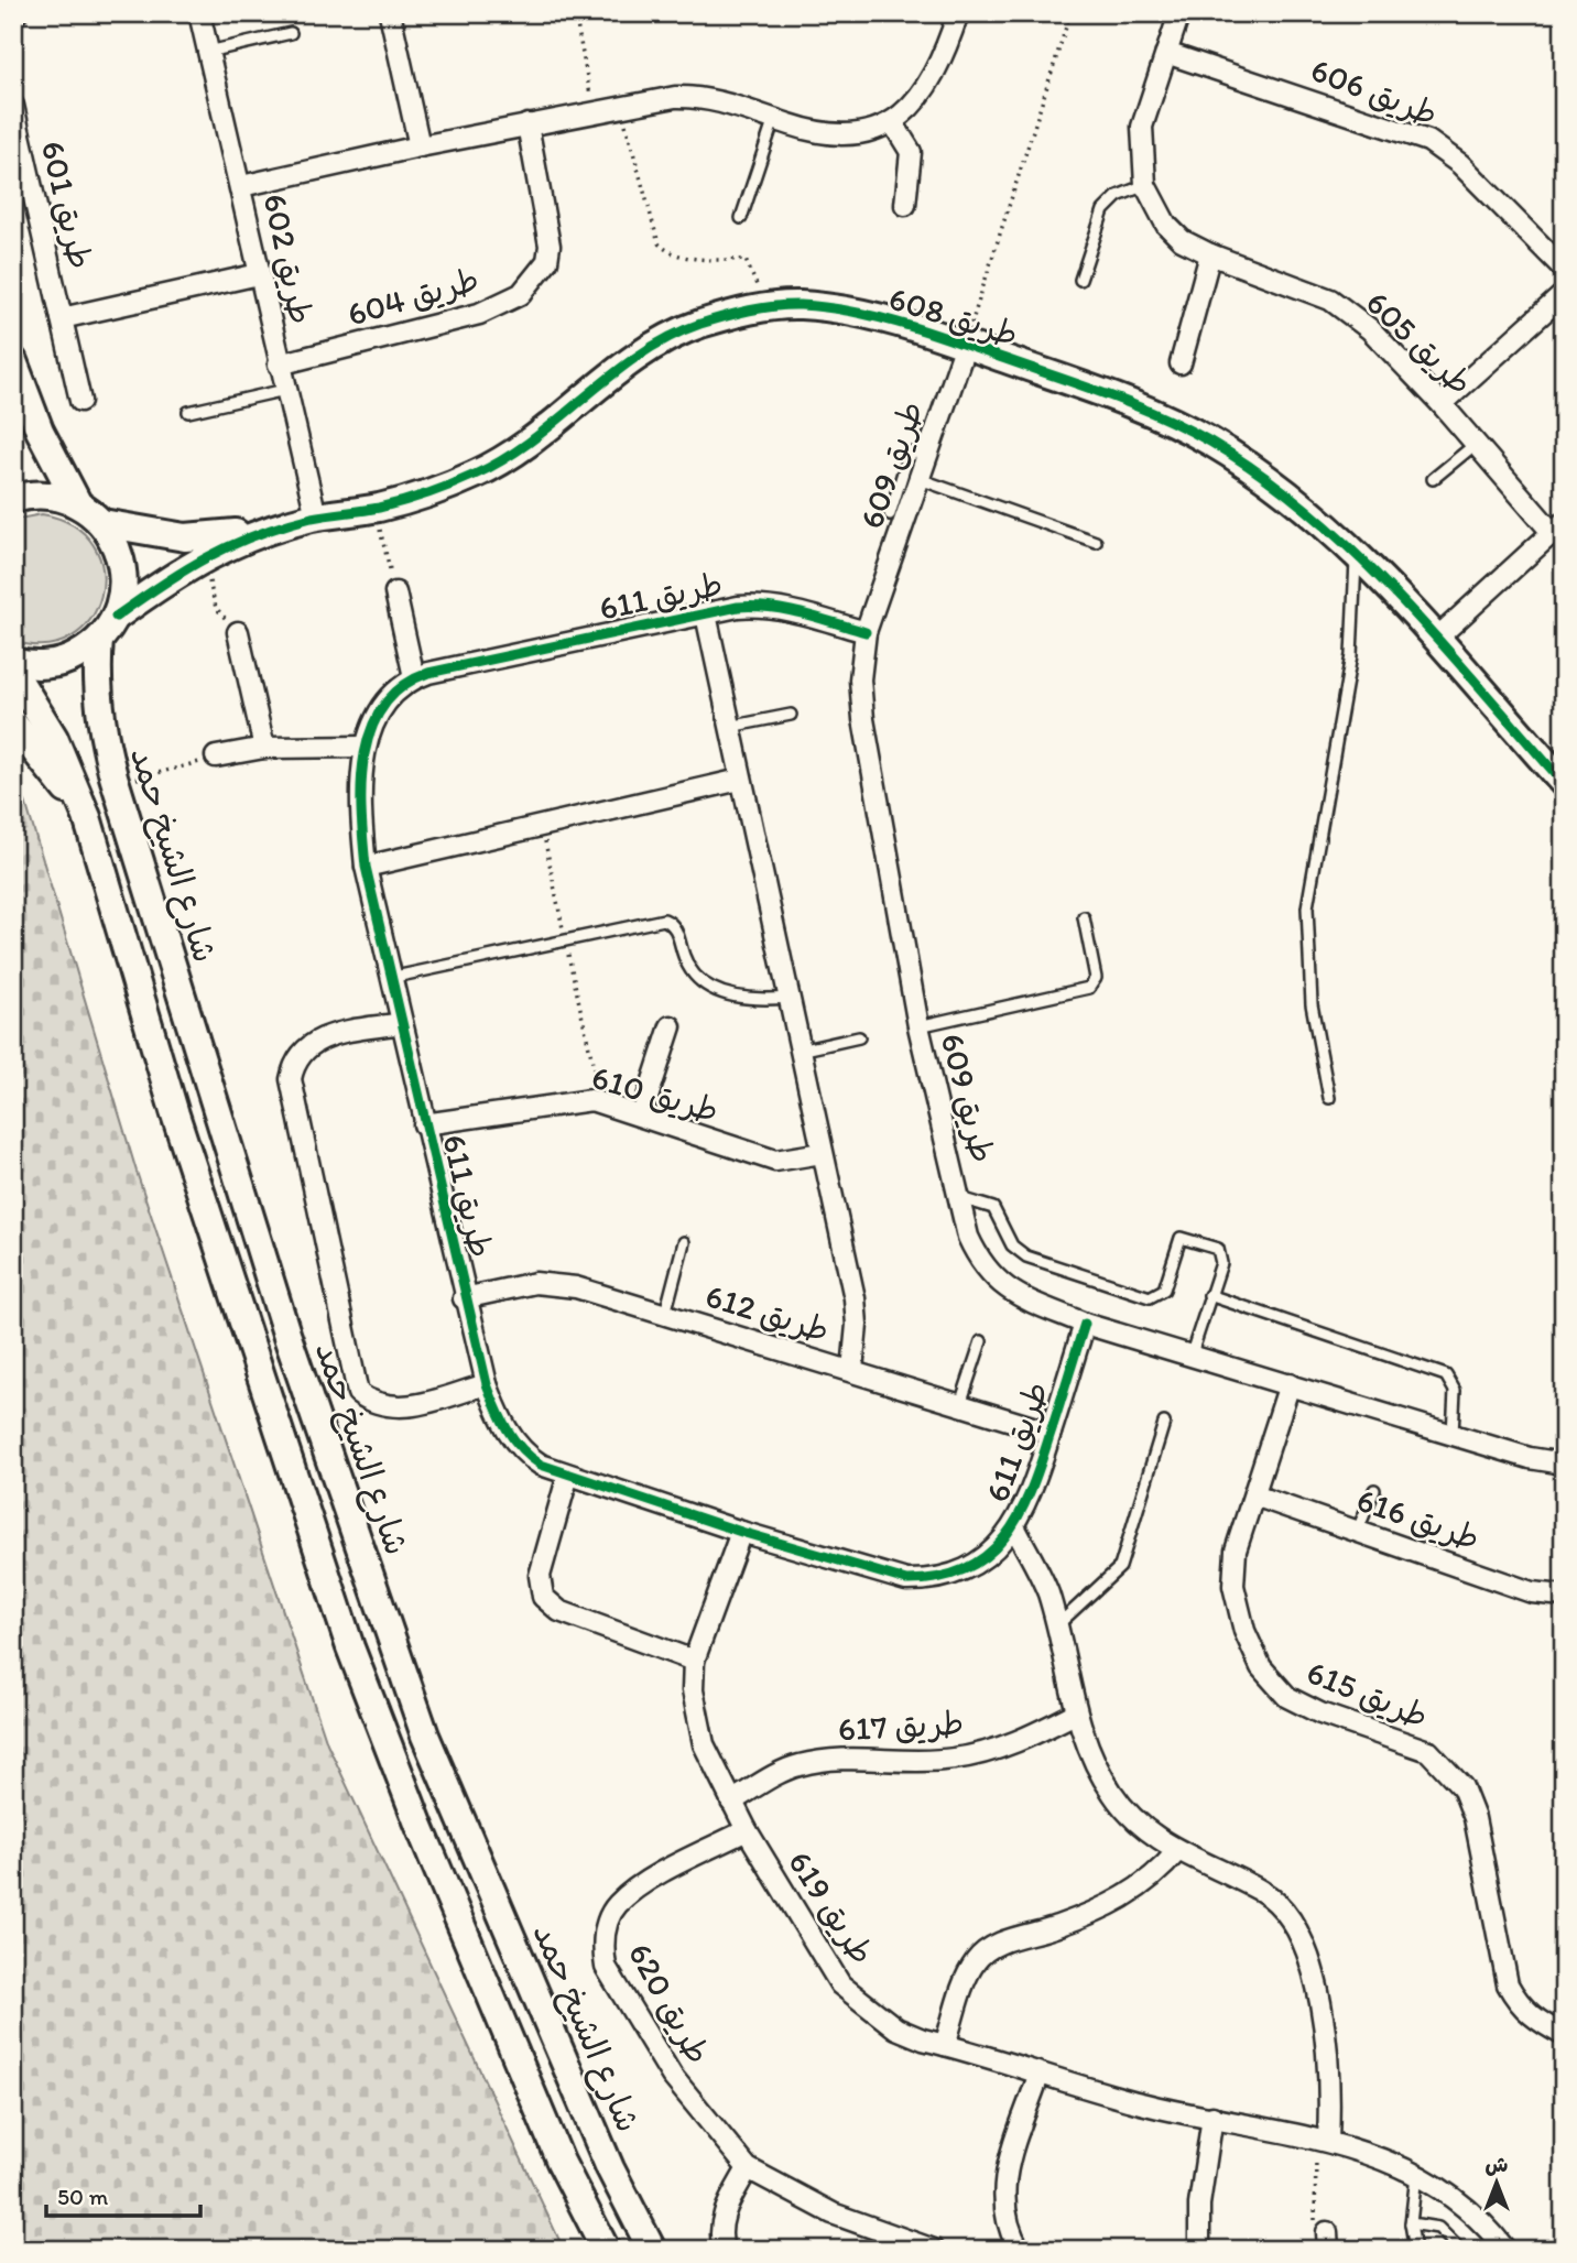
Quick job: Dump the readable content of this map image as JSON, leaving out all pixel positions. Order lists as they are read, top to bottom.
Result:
{
  "streets": {
    "main road": ["طريق 608", "شارع الشيخ حمد"],
    "street": [
      "طريق 606",
      "طريق 601",
      "طريق 602",
      "طريق 604",
      "طريق 605",
      "طريق 609",
      "طريق 611",
      "طريق 610",
      "طريق 612",
      "طريق 616",
      "طريق 615",
      "طريق 617",
      "طريق 619",
      "طريق 620"
    ]
  },
  "crossings": [
    ["طريق 606", "طريق 605"],
    ["طريق 601", "طريق 602"],
    ["طريق 602", "طريق 604"],
    ["طريق 602", "طريق 608"],
    ["طريق 608", "طريق 609"],
    ["طريق 609", "طريق 611"],
    ["طريق 609", "طريق 615"],
    ["طريق 611", "طريق 610"],
    ["طريق 611", "طريق 612"],
    ["طريق 611", "طريق 619"],
    ["طريق 616", "طريق 615"],
    ["طريق 617", "طريق 619"],
    ["طريق 619", "طريق 620"]
  ],
  "scale_bar": "50 m",
  "north": "top"
}
